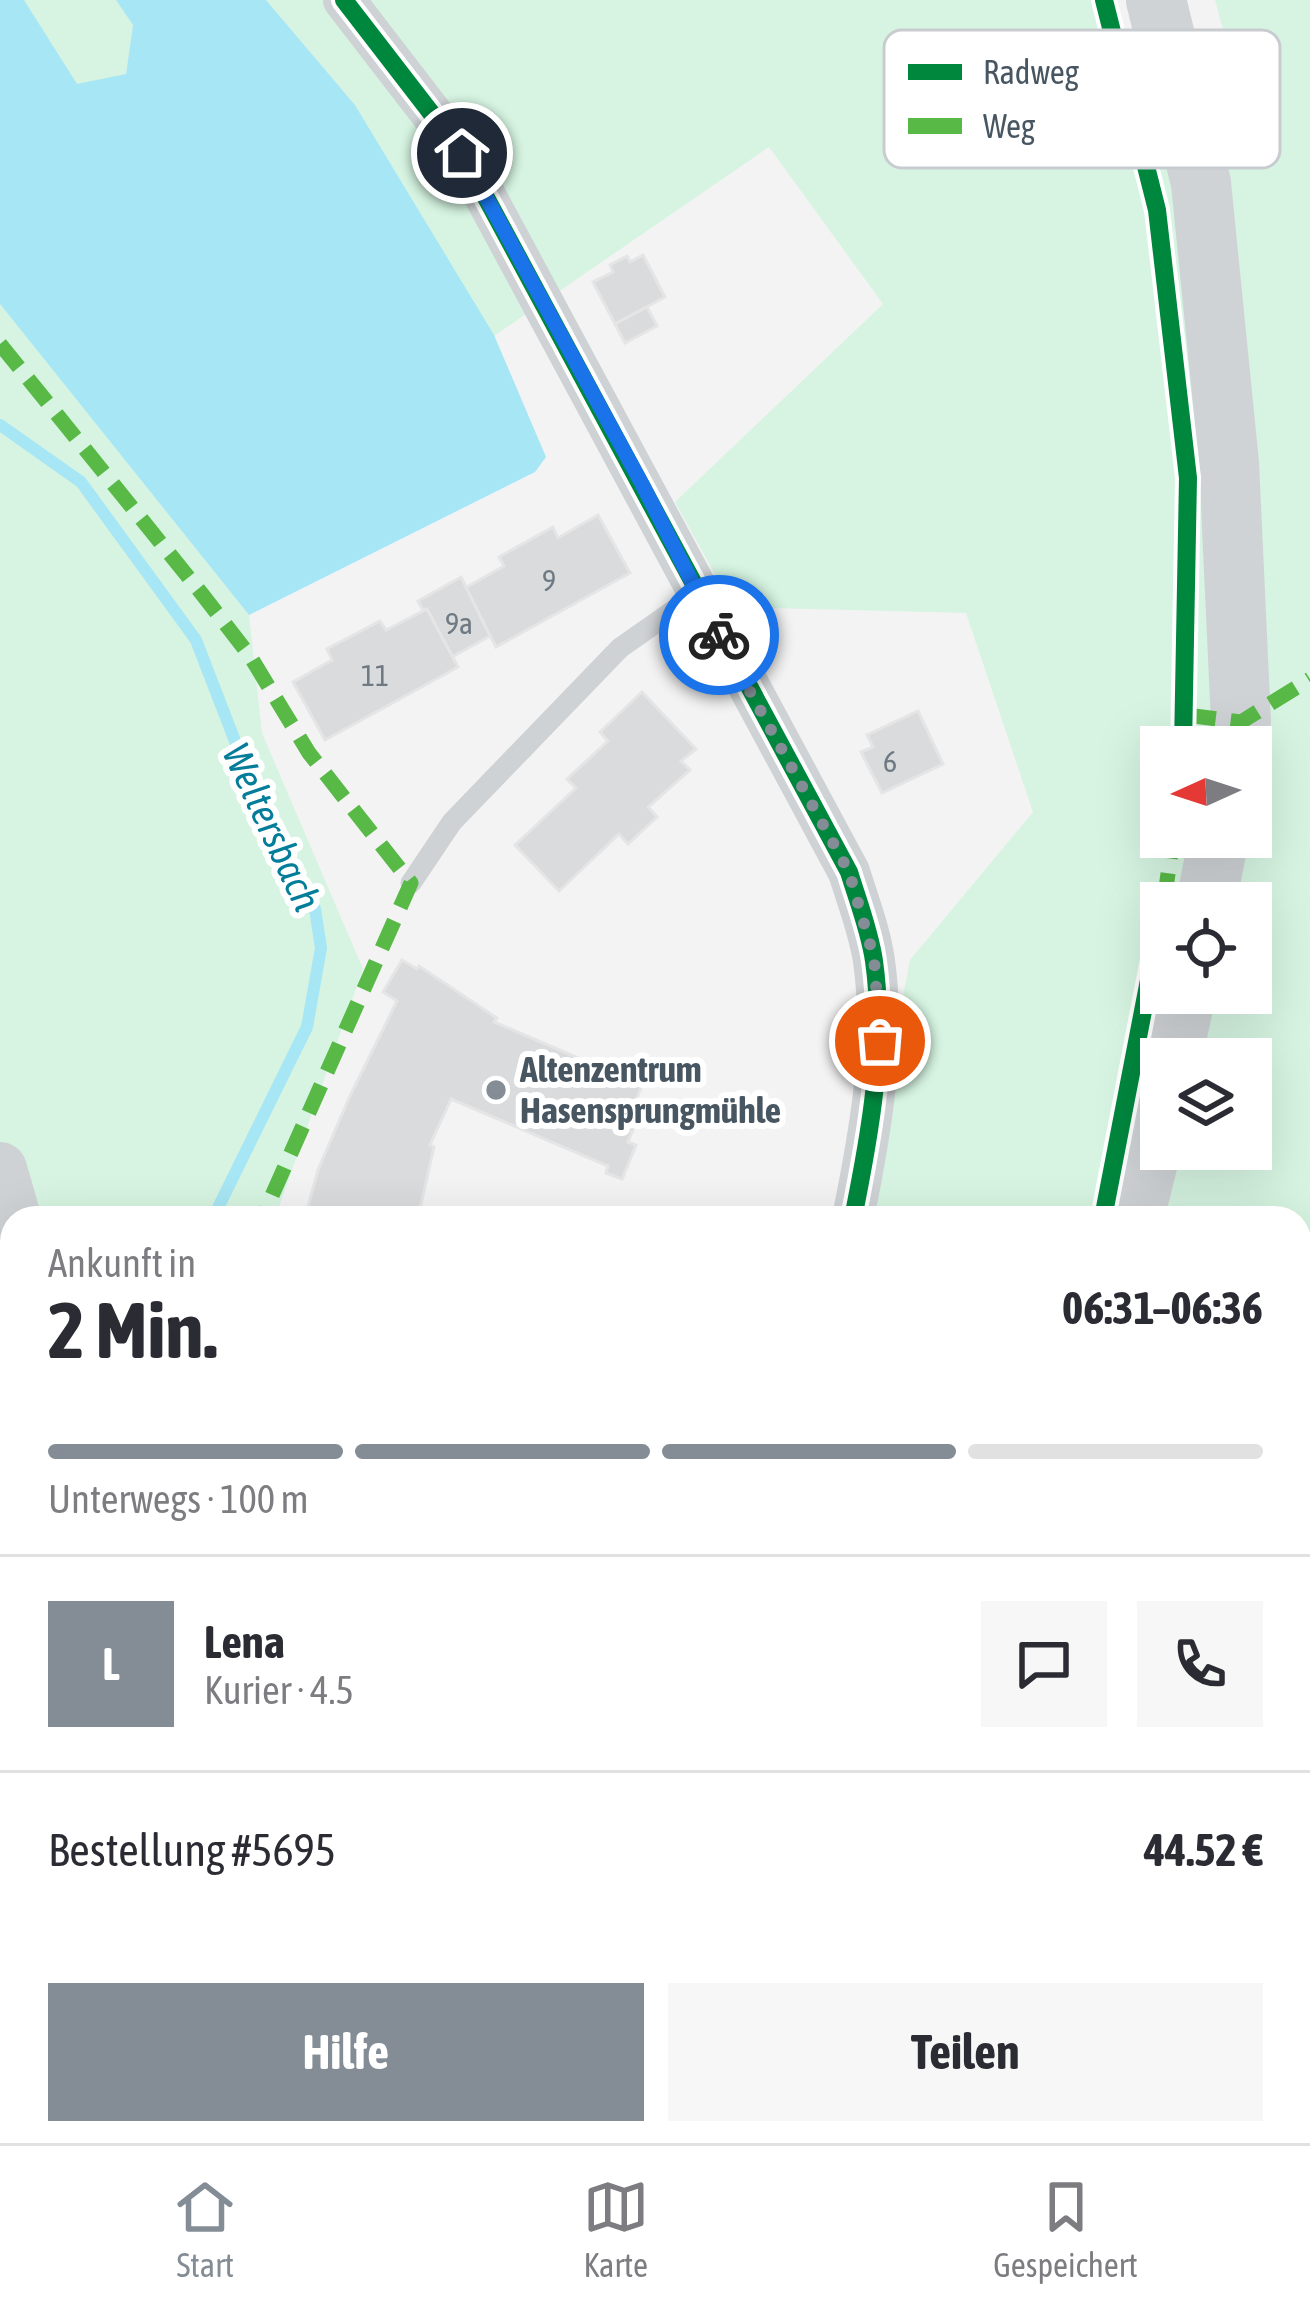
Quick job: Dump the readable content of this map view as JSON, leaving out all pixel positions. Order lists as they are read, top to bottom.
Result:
{
  "water": ["Weltersbach"],
  "places": ["Altenzentrum Hasensprungmühle"],
  "house_numbers": [
    "9",
    "9a",
    "11",
    "6"
  ],
  "legend": ["Radweg", "Weg"],
  "north": "left",
  "page": {
    "heading": ["2 Min.", "Ankunft in", "06:31–06:36"],
    "panel": [
      "Lena",
      "Kurier · 4.5",
      "Bestellung #5695",
      "44.52 €"
    ],
    "bar": "Unterwegs · 100 m",
    "round": "L",
    "buttons": ["Hilfe", "Teilen"],
    "tabs": ["Start", "Karte", "Gespeichert"]
  }
}
